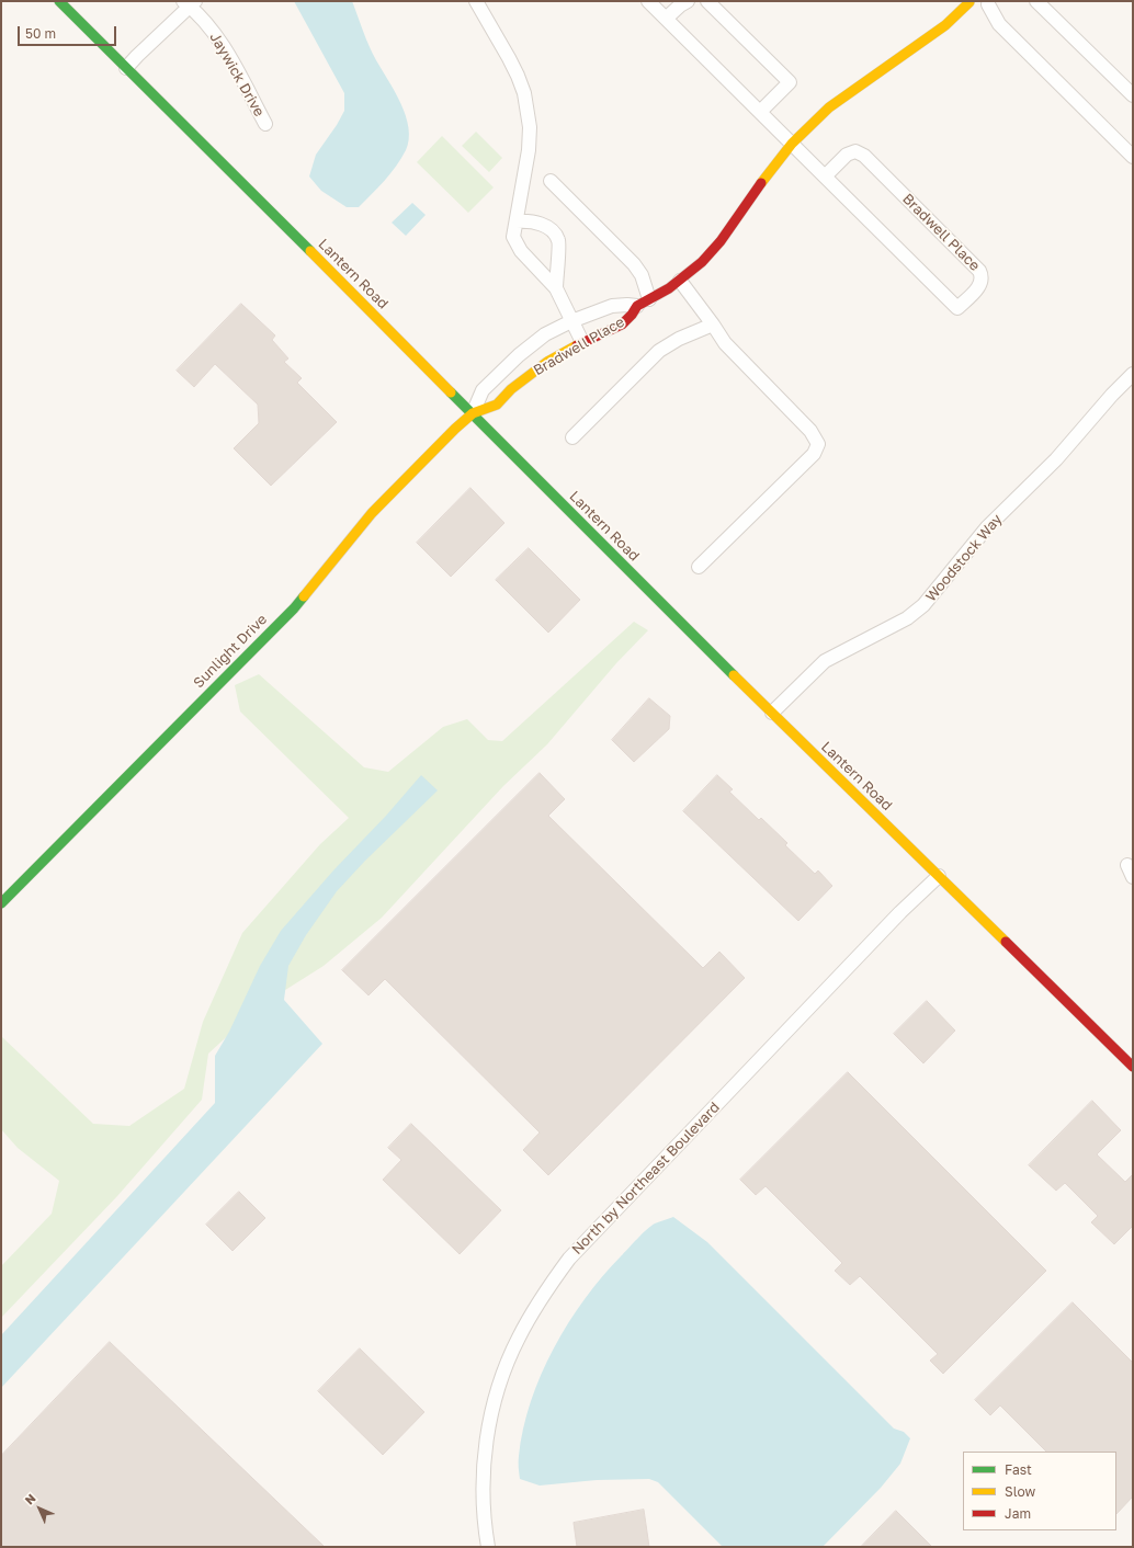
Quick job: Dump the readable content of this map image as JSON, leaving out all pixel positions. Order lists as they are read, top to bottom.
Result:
{
  "streets": {
    "street": [
      "Jaywick Drive",
      "Bradwell Place",
      "Lantern Road",
      "Woodstock Way",
      "Sunlight Drive",
      "North by Northeast Boulevard"
    ]
  },
  "crossings": [
    ["Jaywick Drive", "Lantern Road"],
    ["Bradwell Place", "Lantern Road"],
    ["Bradwell Place", "Sunlight Drive"],
    ["Lantern Road", "Woodstock Way"],
    ["Lantern Road", "Sunlight Drive"],
    ["Lantern Road", "North by Northeast Boulevard"]
  ],
  "legend": ["Fast", "Slow", "Jam"],
  "scale_bar": "50 m",
  "north": "top left"
}
